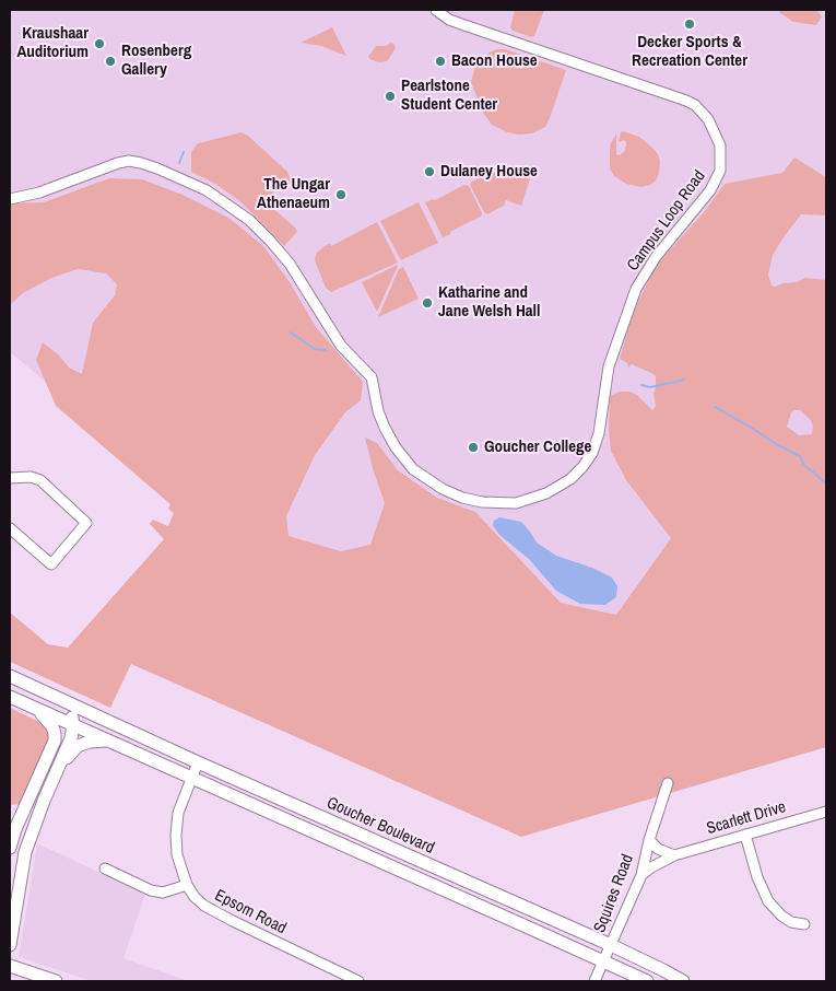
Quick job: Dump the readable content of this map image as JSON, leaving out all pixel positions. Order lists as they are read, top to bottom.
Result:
{
  "streets": {
    "main road": ["Goucher Boulevard"],
    "street": [
      "Campus Loop Road",
      "Scarlett Drive",
      "Squires Road",
      "Epsom Road"
    ]
  },
  "crossings": [
    ["Scarlett Drive", "Squires Road"],
    ["Goucher Boulevard", "Squires Road"],
    ["Goucher Boulevard", "Epsom Road"]
  ],
  "places": [
    "Decker Sports & Recreation Center",
    "Kraushaar Auditorium",
    "Rosenberg Gallery",
    "Bacon House",
    "Pearlstone Student Center",
    "Dulaney House",
    "The Ungar Athenaeum",
    "Katharine and Jane Welsh Hall",
    "Goucher College"
  ]
}
